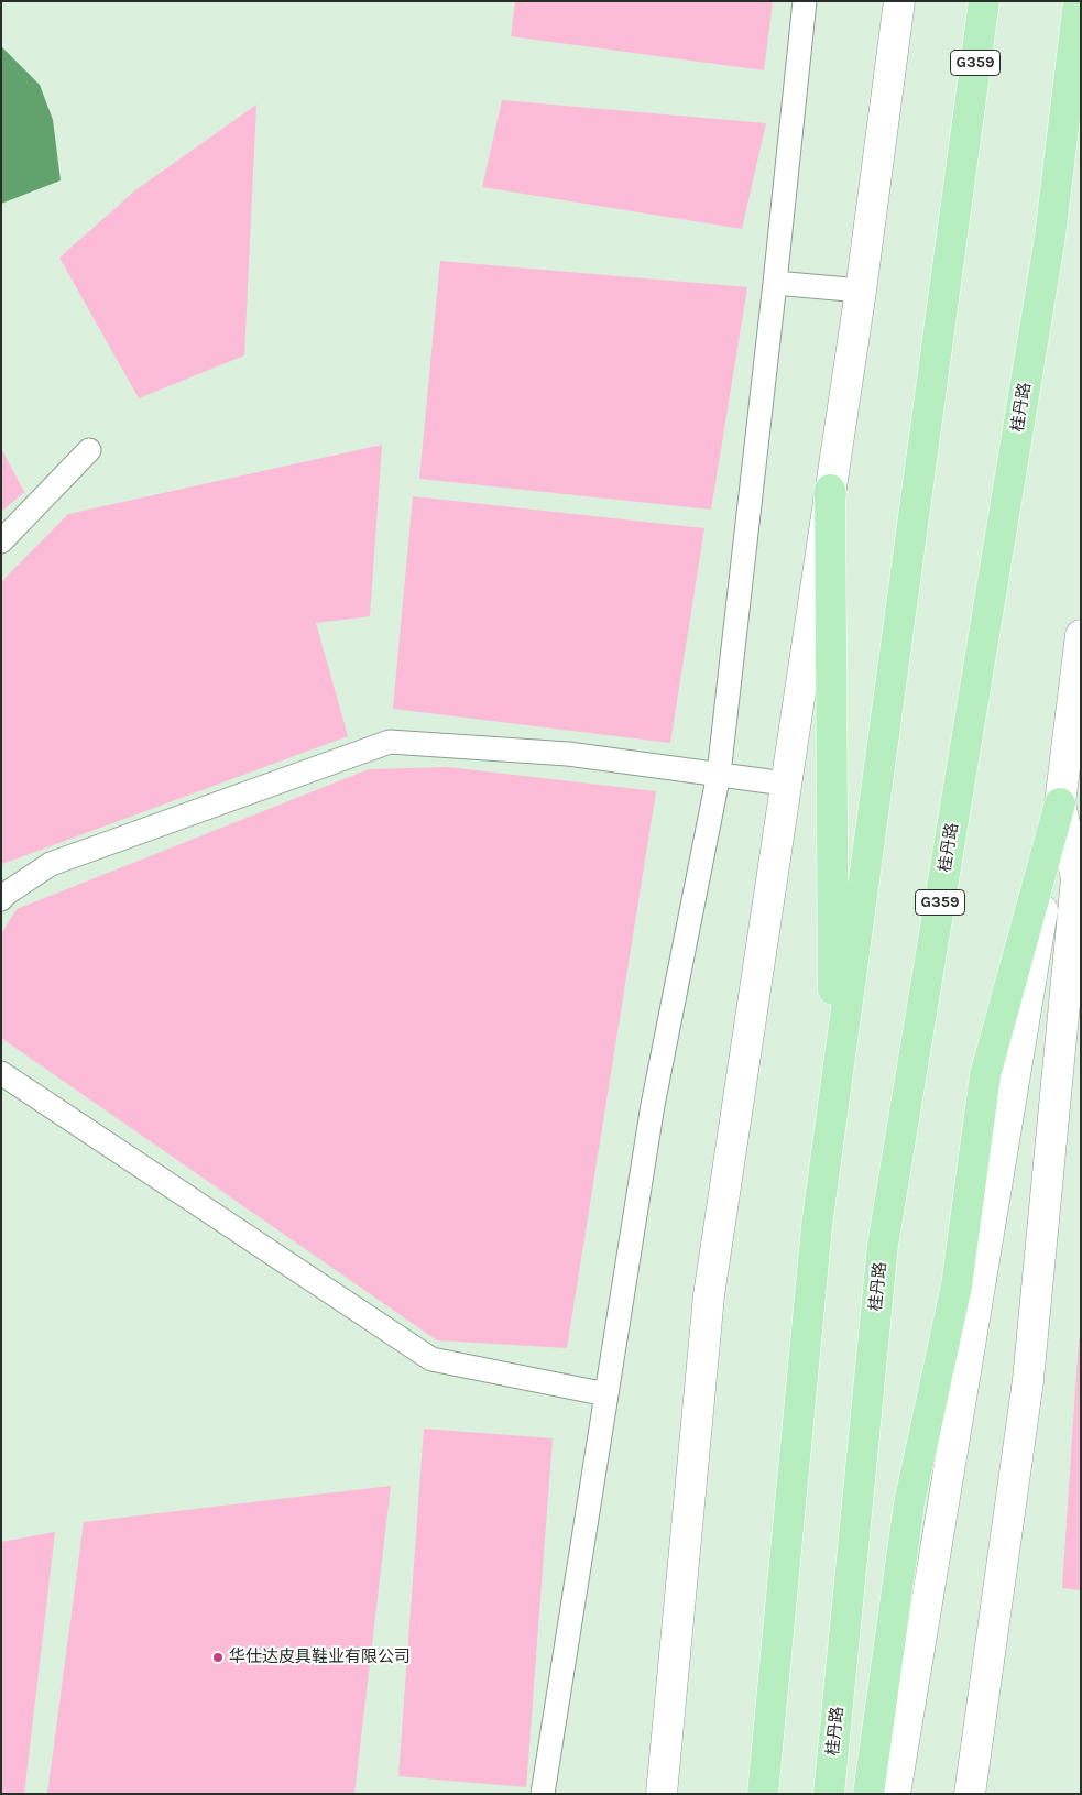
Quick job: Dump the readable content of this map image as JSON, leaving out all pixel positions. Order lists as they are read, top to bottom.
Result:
{
  "streets": {
    "highway": ["G359", "桂丹路"]
  },
  "places": ["华仕达皮具鞋业有限公司"]
}
